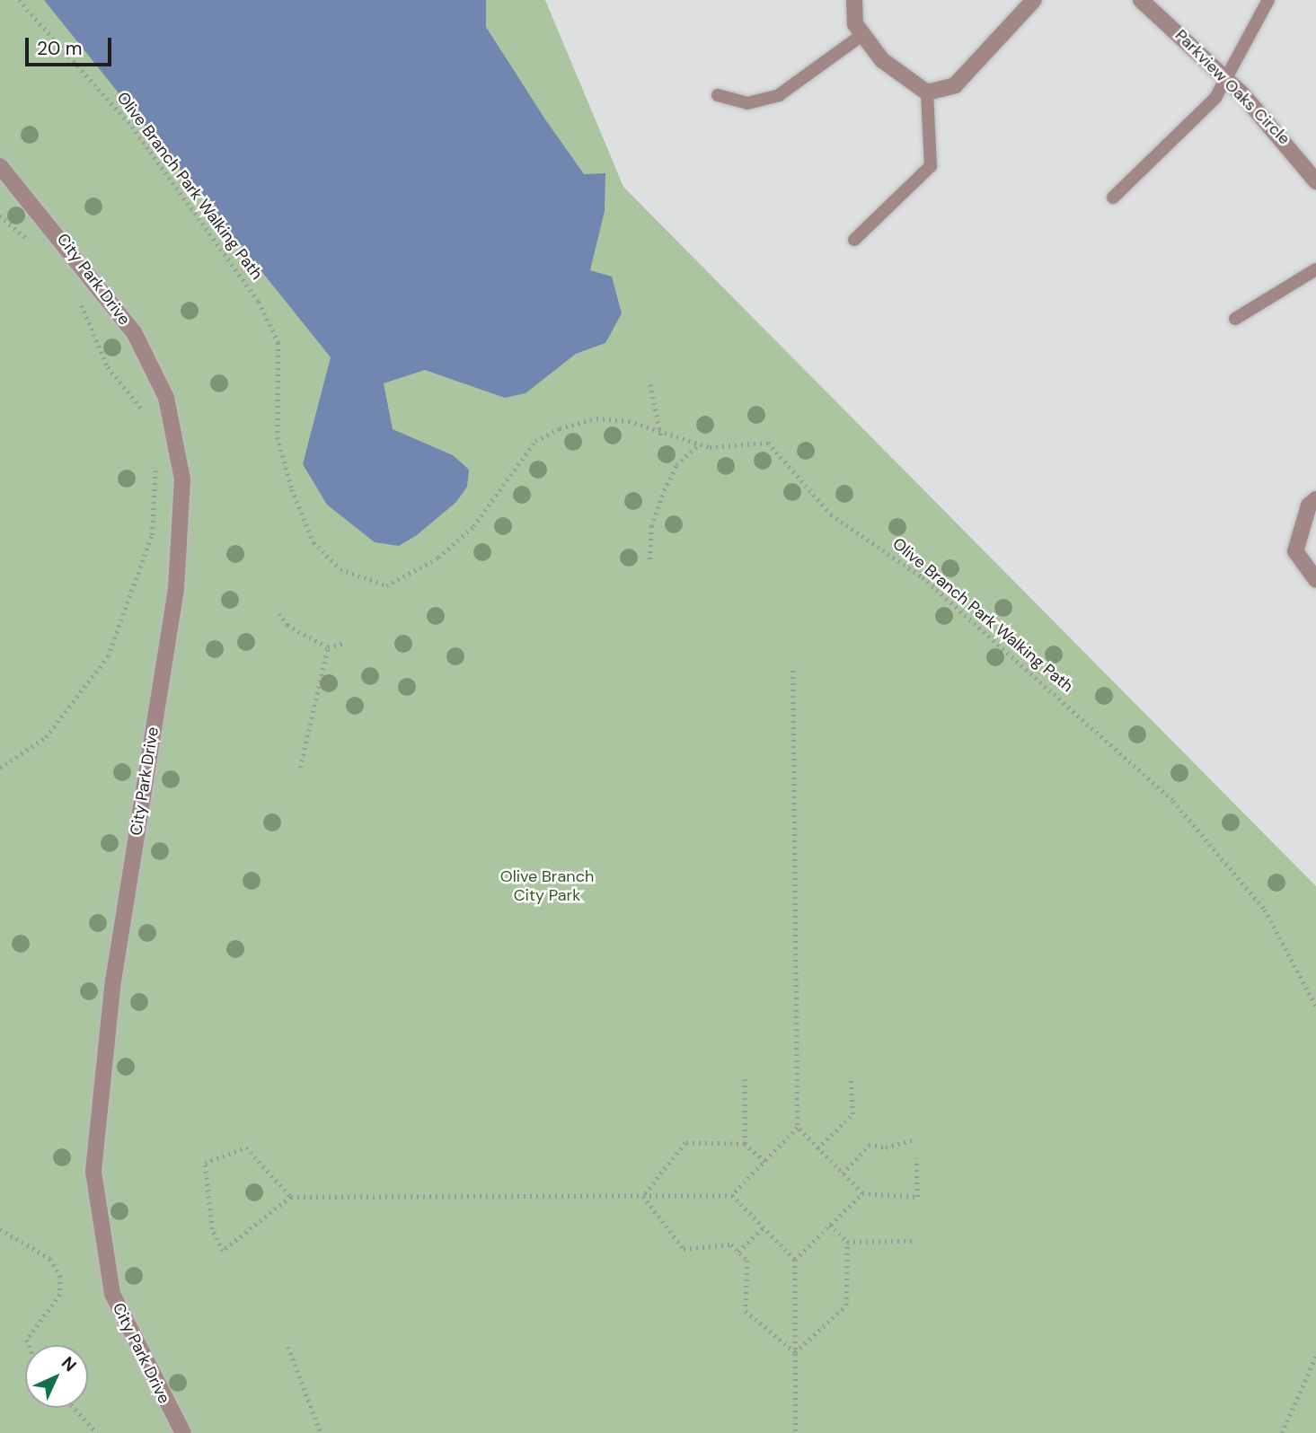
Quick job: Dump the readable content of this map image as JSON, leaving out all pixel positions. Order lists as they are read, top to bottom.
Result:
{
  "streets": {
    "street": ["Parkview Oaks Circle", "City Park Drive"],
    "path": ["Olive Branch Park Walking Path"]
  },
  "parks": ["Olive Branch City Park"],
  "scale_bar": "20 m",
  "north": "top right"
}
